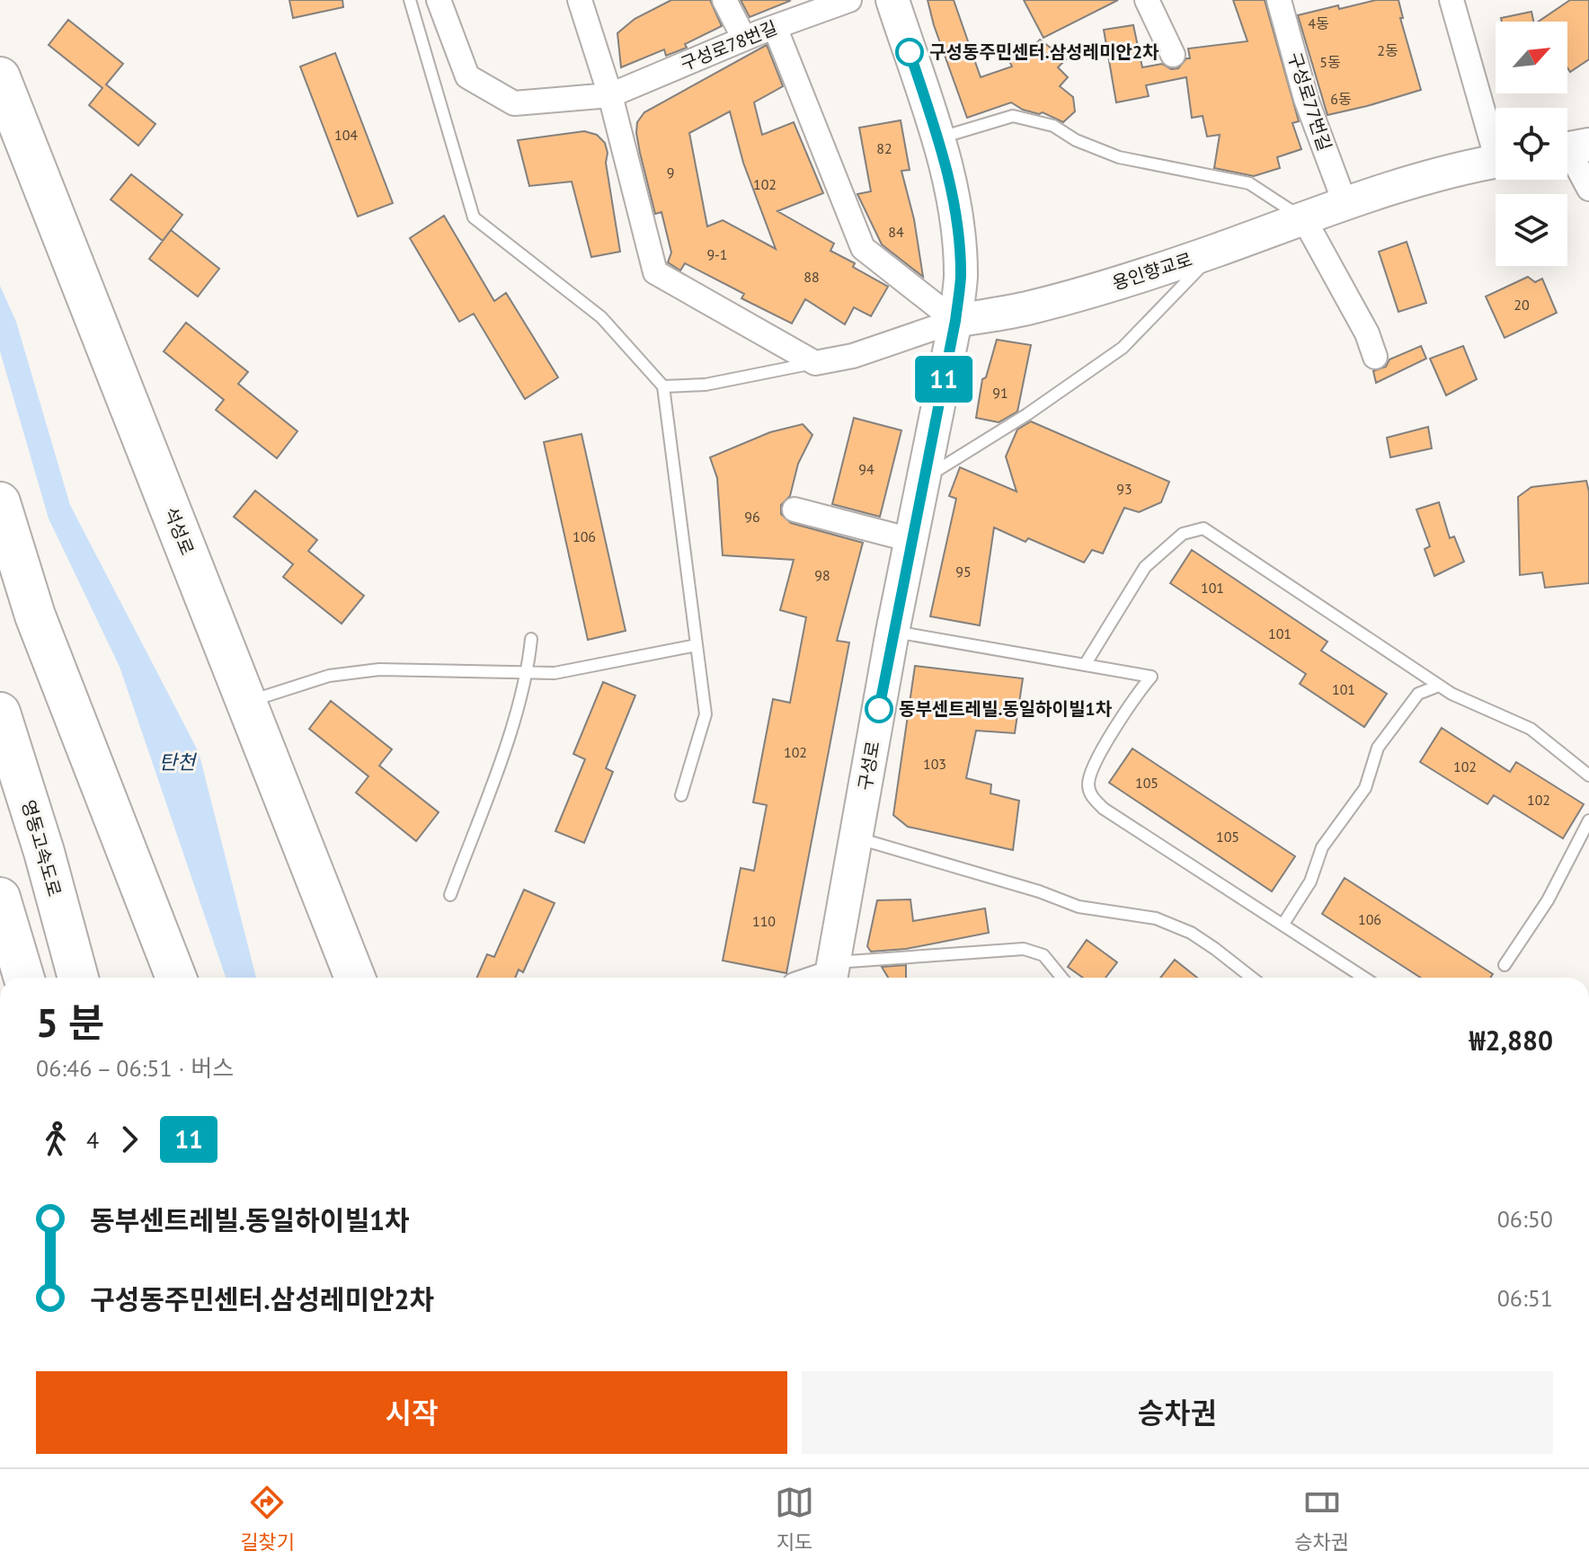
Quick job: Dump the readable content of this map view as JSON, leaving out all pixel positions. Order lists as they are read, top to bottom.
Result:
{
  "streets": {
    "highway": ["석성로", "영동고속도로"],
    "main road": ["용인향교로", "구성로"],
    "street": ["구성로78번길", "구성로77번길"]
  },
  "crossings": [
    ["구성로77번길", "용인향교로"],
    ["용인향교로", "구성로"]
  ],
  "water": ["탄천"],
  "places": ["구성동주민센터.삼성레미안2차", "동부센트레빌.동일하이빌1차"],
  "lines": ["bus line 11"],
  "house_numbers": [
    "4동",
    "2동",
    "5동",
    "6동",
    "104",
    "82",
    "9",
    "102",
    "84",
    "9-1",
    "88",
    "20",
    "91",
    "94",
    "93",
    "96",
    "106",
    "95",
    "98",
    "101",
    "101",
    "101",
    "102",
    "103",
    "102",
    "105",
    "102",
    "105",
    "106",
    "110"
  ],
  "north": "top right",
  "page": {
    "on_map": "11",
    "heading": ["5 분", "06:46 – 06:51 · 버스", "₩2,880"],
    "legs": ["4", "11"],
    "list": [
      {
        "name": "동부센트레빌.동일하이빌1차",
        "value": "06:50"
      },
      {
        "name": "구성동주민센터.삼성레미안2차",
        "value": "06:51"
      }
    ],
    "buttons": ["시작", "승차권"],
    "tabs": ["길찾기", "지도", "승차권"]
  }
}
